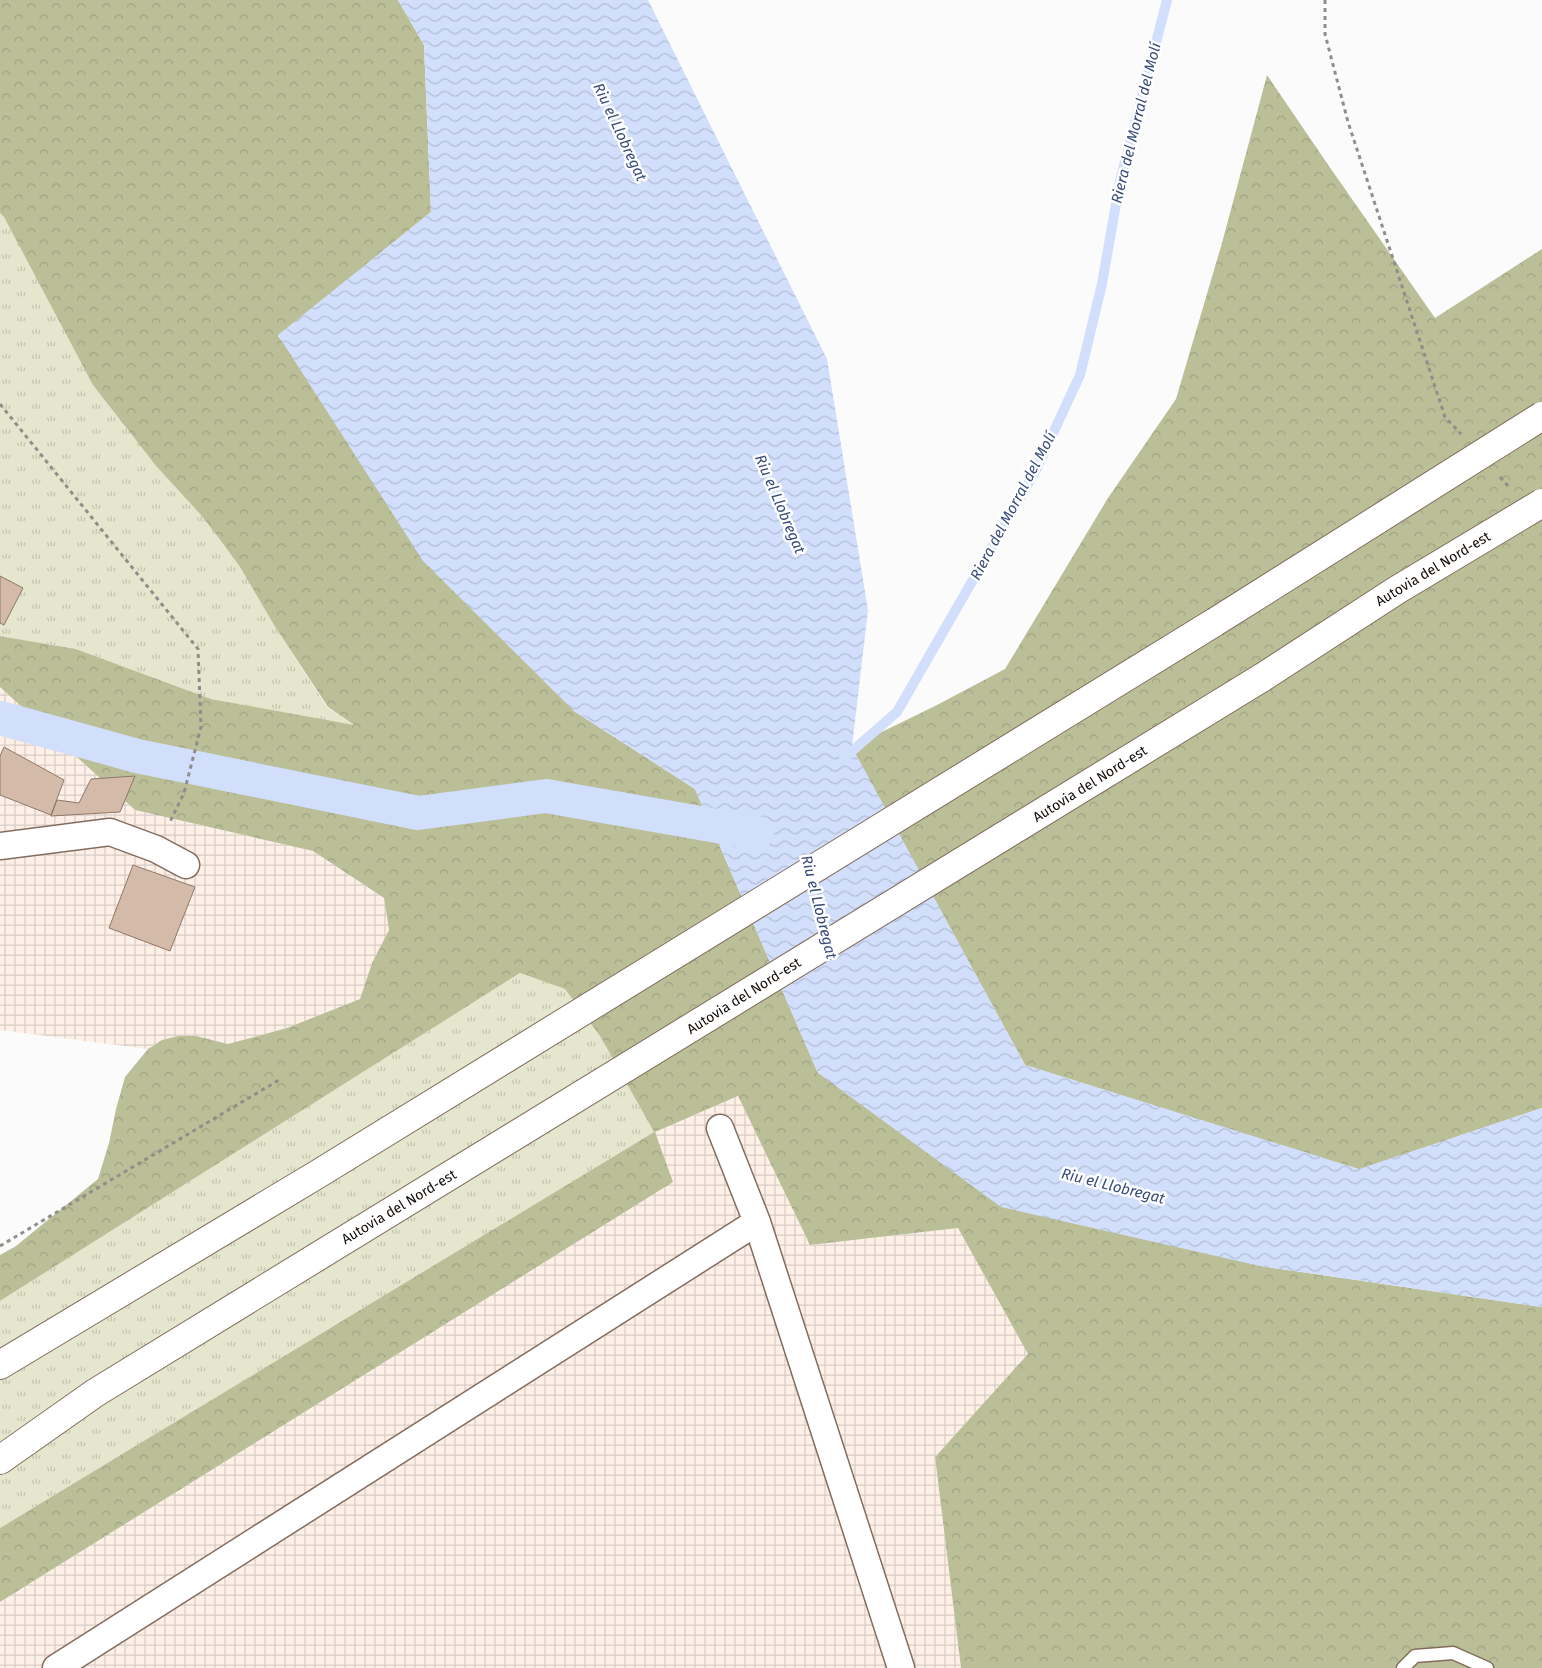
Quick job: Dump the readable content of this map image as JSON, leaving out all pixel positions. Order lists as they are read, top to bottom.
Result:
{
  "streets": {
    "highway": ["Autovia del Nord-est"]
  },
  "water": ["Riera del Morral del Molí", "Riu el Llobregat"]
}
